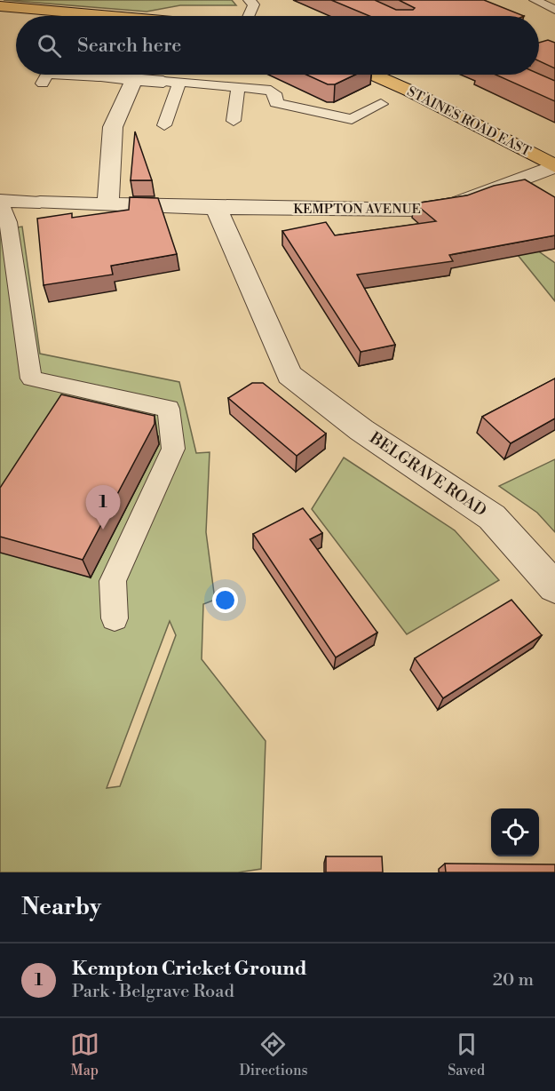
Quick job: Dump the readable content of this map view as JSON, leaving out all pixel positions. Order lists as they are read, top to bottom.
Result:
{
  "streets": {
    "highway": ["STAINES ROAD EAST"],
    "street": ["KEMPTON AVENUE", "BELGRAVE ROAD"]
  },
  "crossings": [
    ["STAINES ROAD EAST", "KEMPTON AVENUE"],
    ["KEMPTON AVENUE", "BELGRAVE ROAD"]
  ],
  "page": {
    "search": "Search here",
    "pins": "1",
    "heading": "Nearby",
    "list": [
      {
        "mark": "1",
        "name": "Kempton Cricket Ground",
        "note": "Park · Belgrave Road",
        "value": "20 m"
      }
    ],
    "nav": ["Map", "Directions", "Saved"]
  }
}
